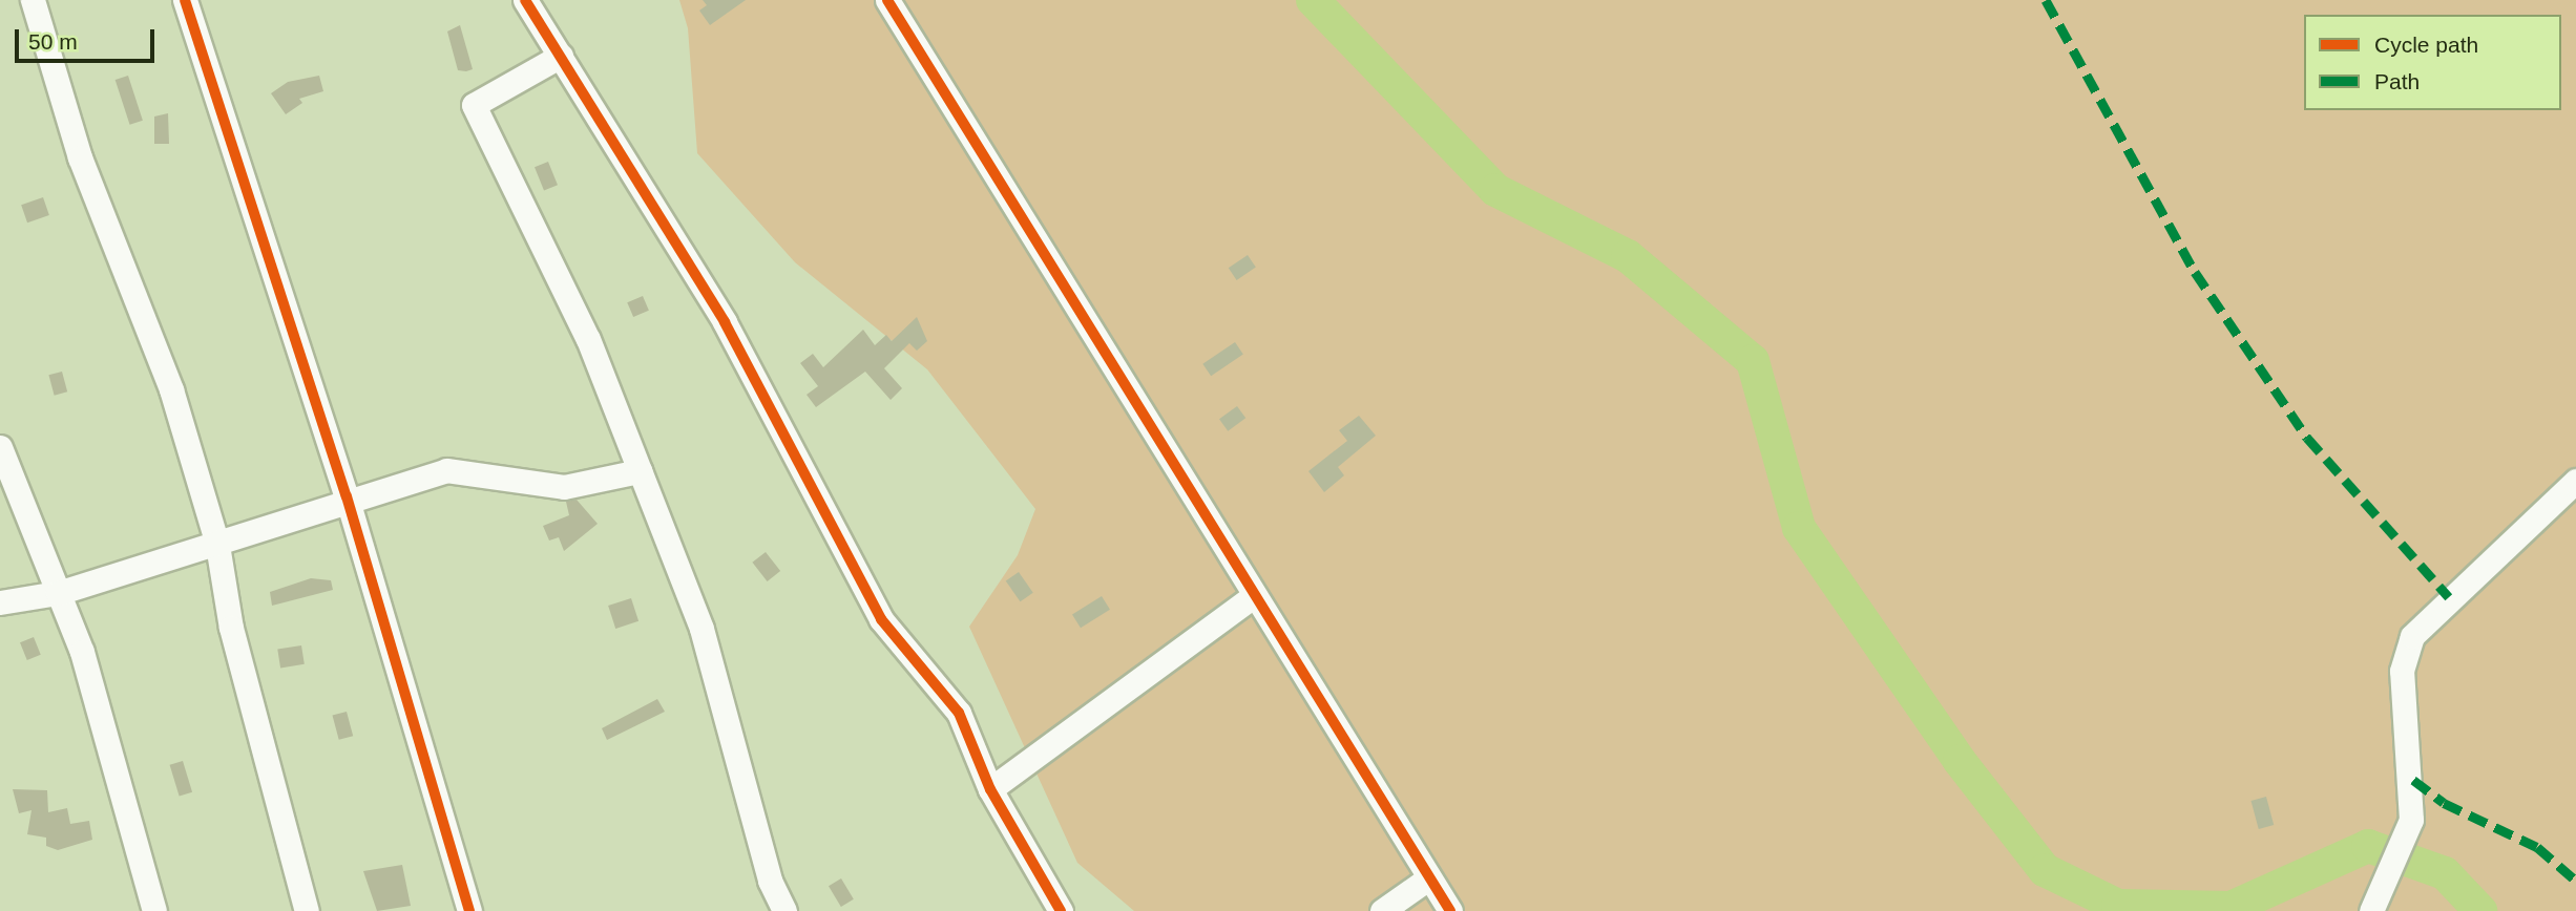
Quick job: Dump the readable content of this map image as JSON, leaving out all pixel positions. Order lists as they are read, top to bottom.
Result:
{
  "legend": ["Cycle path", "Path"],
  "scale_bar": "50 m"
}
